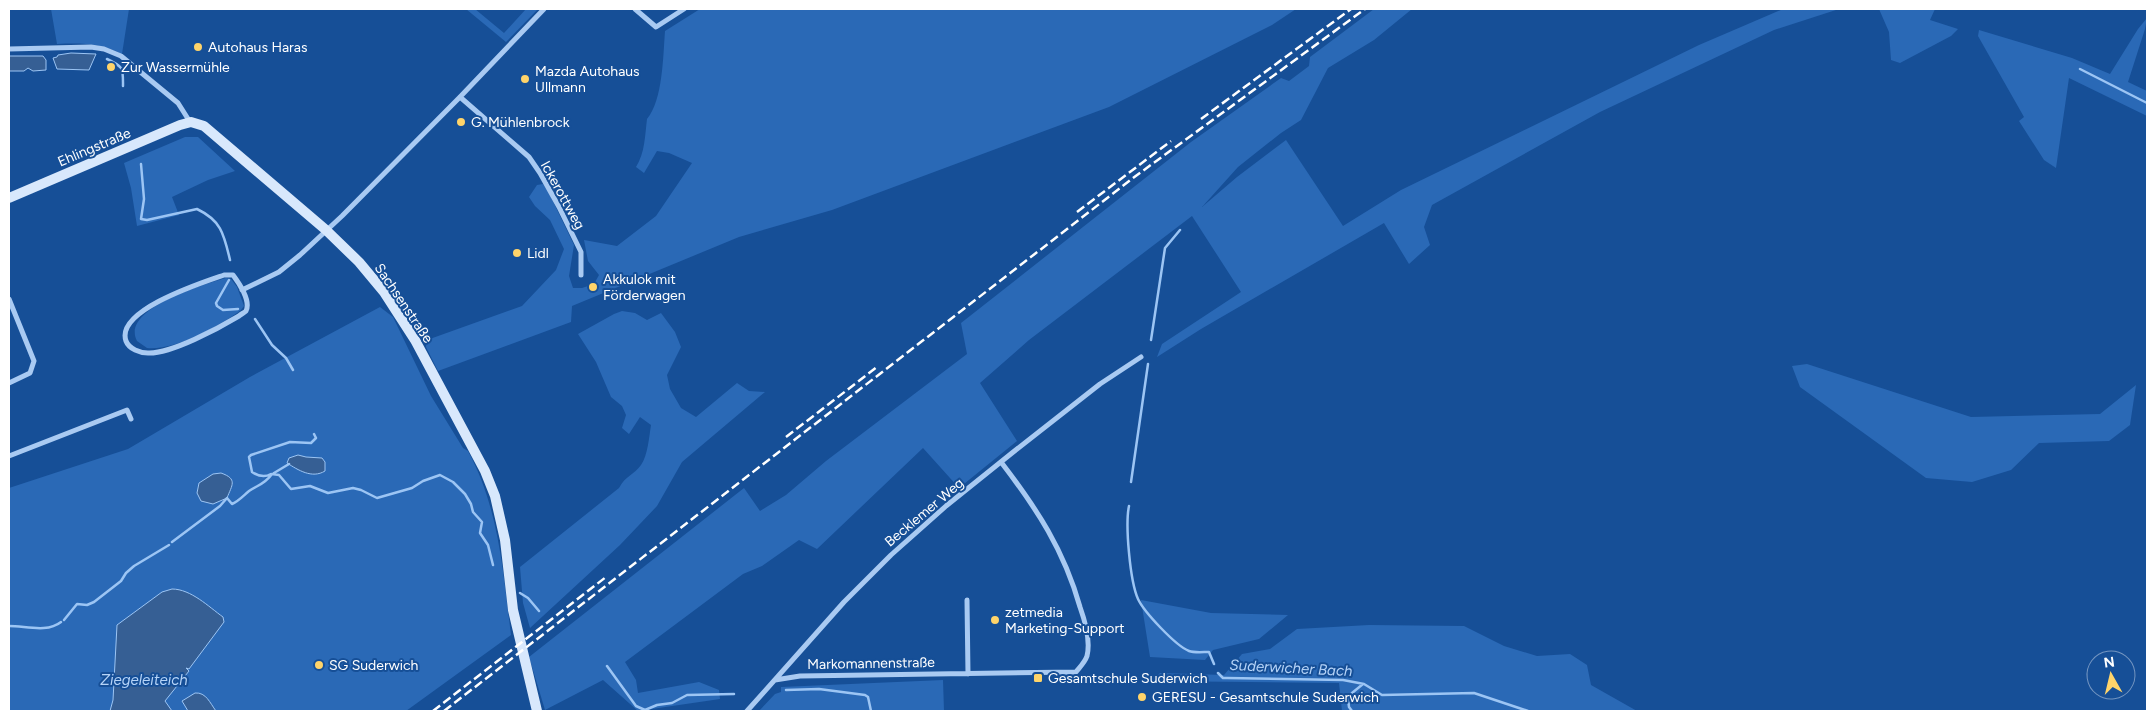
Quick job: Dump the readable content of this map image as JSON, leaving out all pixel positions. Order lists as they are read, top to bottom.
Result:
{
  "streets": {
    "street": [
      "Ehlingstraße",
      "Ickerottweg",
      "Sachsenstraße",
      "Becklemer Weg",
      "Markomannenstraße"
    ]
  },
  "crossings": [
    ["Ehlingstraße", "Sachsenstraße"],
    ["Becklemer Weg", "Markomannenstraße"]
  ],
  "water": ["Suderwicher Bach", "Ziegeleiteich"],
  "places": {
    "other": [
      "Autohaus Haras",
      "Zur Wassermühle",
      "Mazda Autohaus Ullmann",
      "G. Mühlenbrock",
      "Lidl",
      "Akkulok mit Förderwagen",
      "zetmedia Marketing-Support",
      "SG Suderwich",
      "GERESU - Gesamtschule Suderwich"
    ],
    "transit": ["Gesamtschule Suderwich"]
  },
  "north": "top"
}
